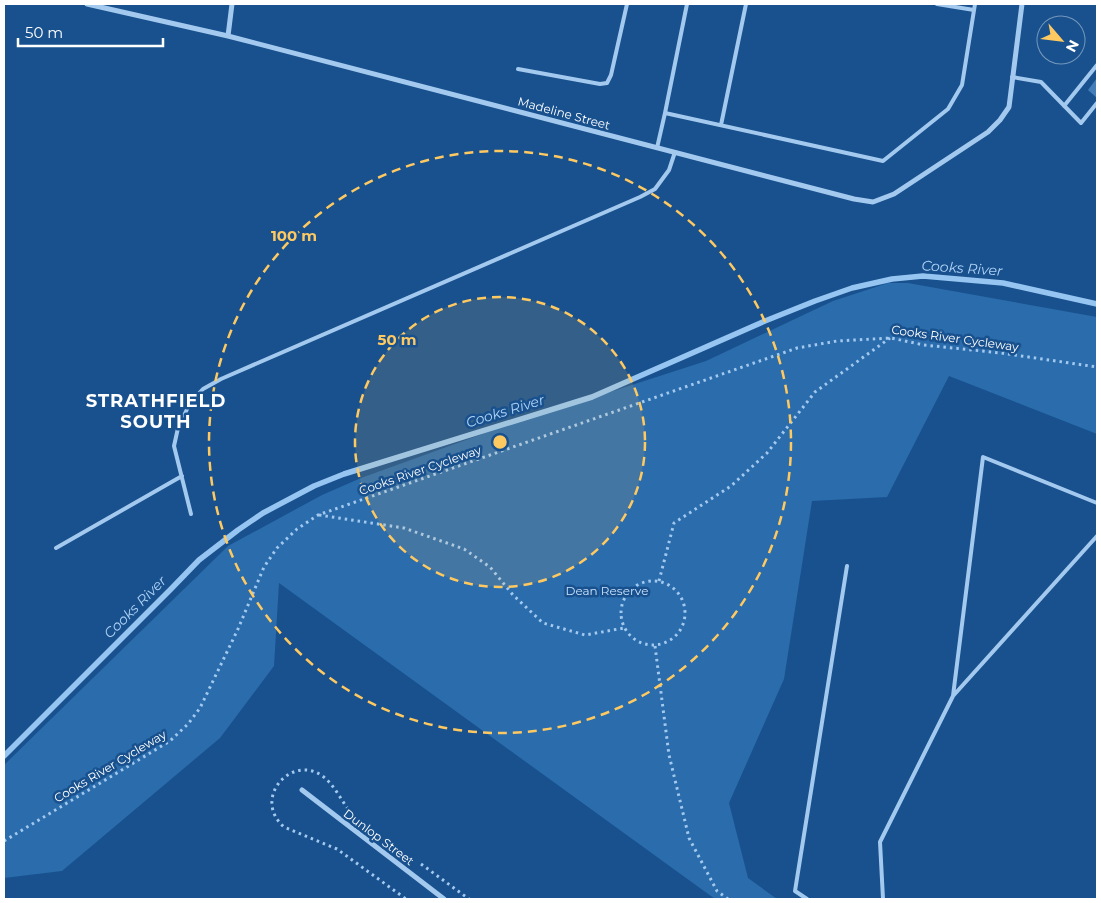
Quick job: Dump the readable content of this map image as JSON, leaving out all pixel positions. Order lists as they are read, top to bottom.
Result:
{
  "streets": {
    "street": ["Madeline Street", "Dunlop Street"],
    "path": ["Cooks River Cycleway"]
  },
  "districts": ["STRATHFIELD SOUTH"],
  "water": ["Cooks River"],
  "parks": ["Dean Reserve"],
  "scale_bar": "50 m",
  "north": "bottom right",
  "rings": ["100 m", "50 m"]
}
